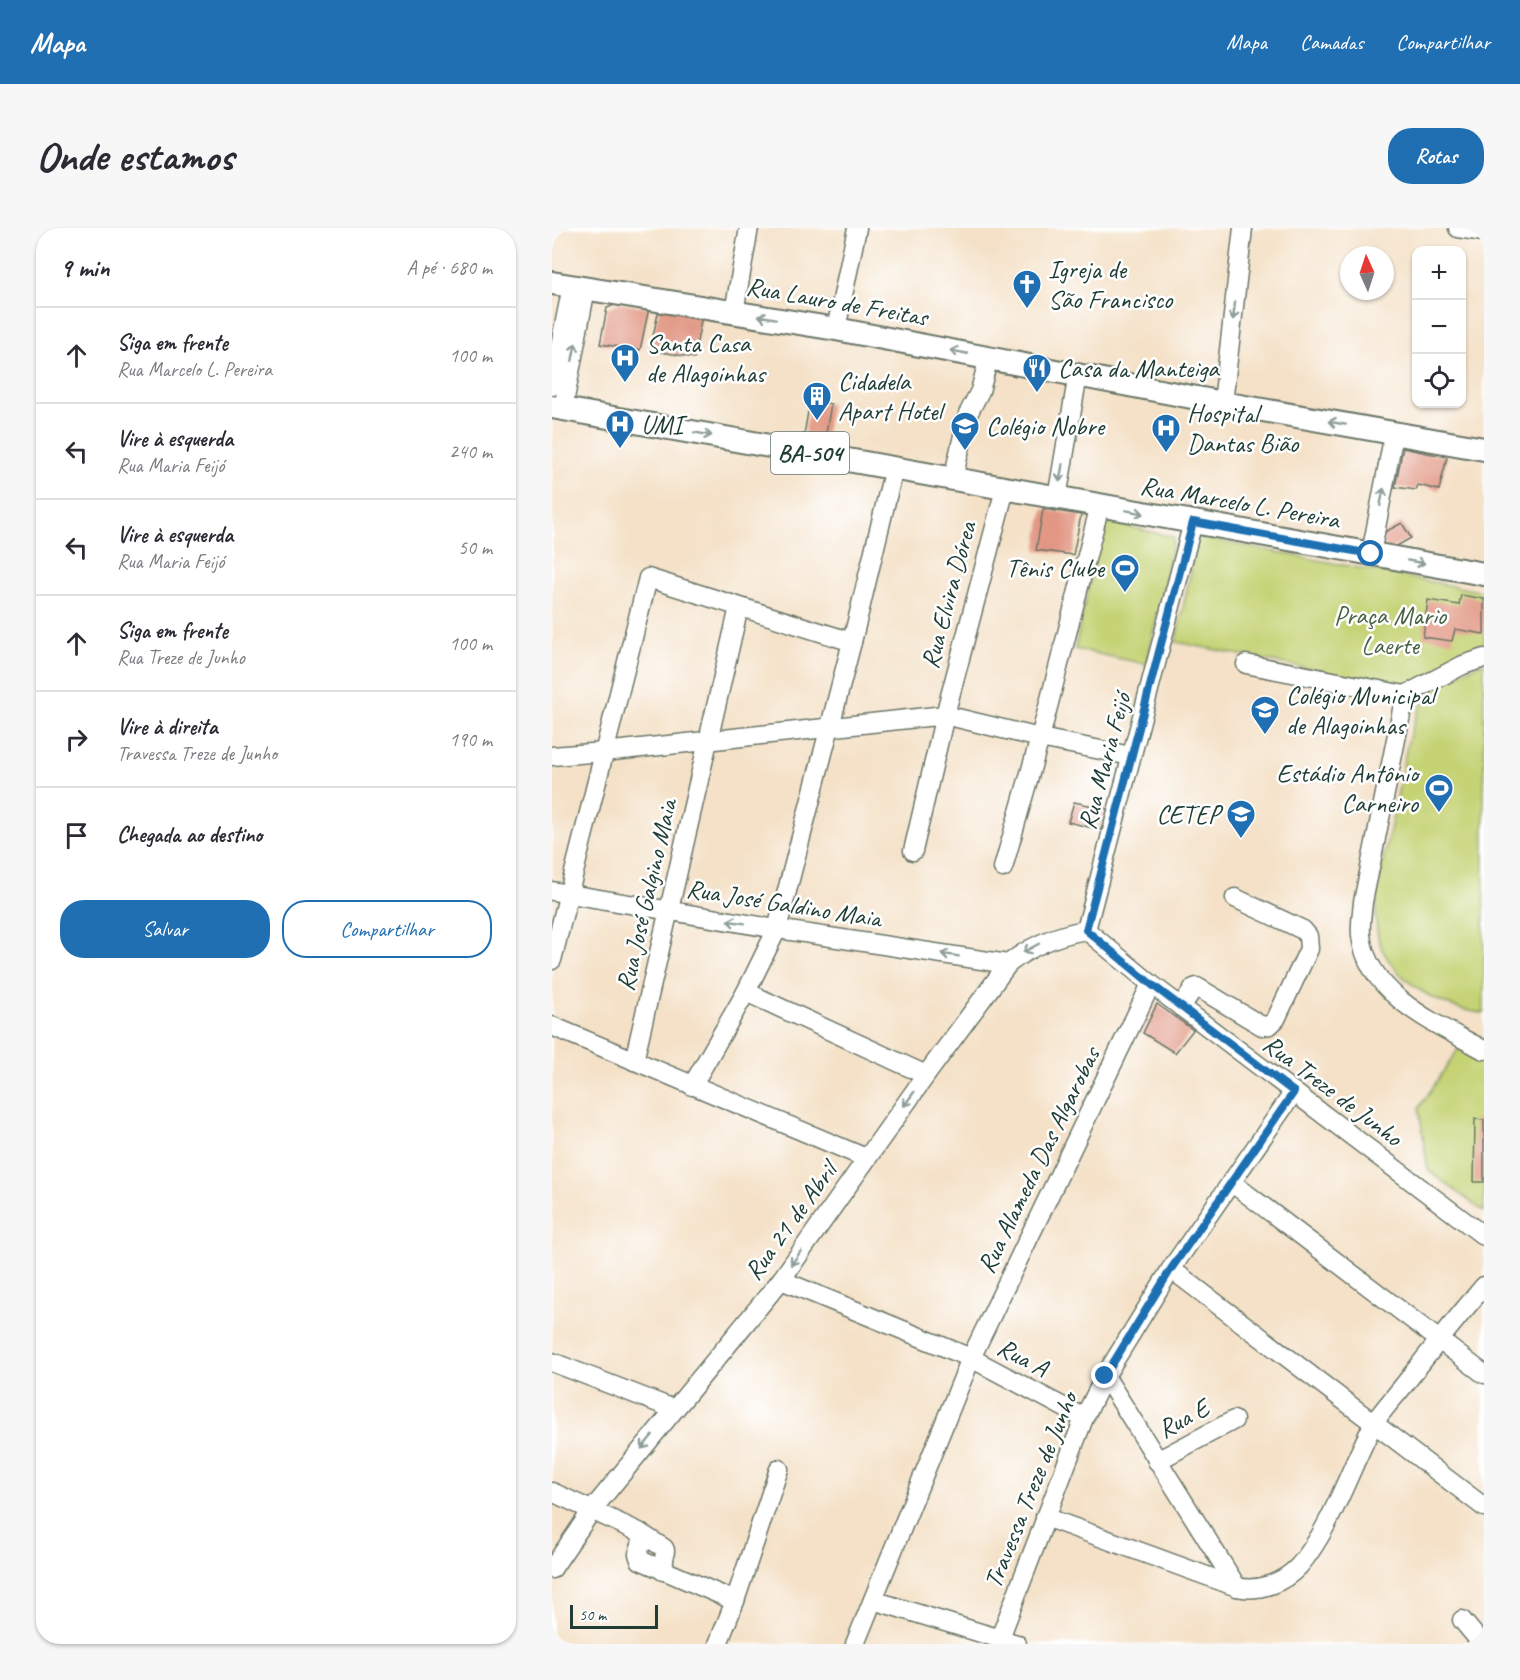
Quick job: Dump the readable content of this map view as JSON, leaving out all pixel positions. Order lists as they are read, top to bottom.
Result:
{
  "streets": {
    "main road": ["Rua Lauro de Freitas", "BA-504", "Rua Marcelo L. Pereira"],
    "street": [
      "Rua Elvira Dórea",
      "Rua Maria Feijó",
      "Rua José Galgino Maia",
      "Rua José Galdino Maia",
      "Rua Treze de Junho",
      "Rua Alameda Das Algarobas",
      "Rua 21 de Abril",
      "Rua A",
      "Rua E",
      "Travessa Treze de Junho"
    ]
  },
  "crossings": [
    ["BA-504", "Rua Marcelo L. Pereira"],
    ["BA-504", "Rua Elvira Dórea"],
    ["Rua Marcelo L. Pereira", "Rua Maria Feijó"],
    ["Rua Maria Feijó", "Rua 21 de Abril"],
    ["Rua José Galgino Maia", "Rua José Galdino Maia"],
    ["Rua José Galdino Maia", "Rua 21 de Abril"],
    ["Rua Treze de Junho", "Rua Alameda Das Algarobas"],
    ["Rua Treze de Junho", "Travessa Treze de Junho"],
    ["Rua Alameda Das Algarobas", "Rua A"],
    ["Rua 21 de Abril", "Rua A"],
    ["Rua A", "Travessa Treze de Junho"]
  ],
  "one_way": ["Rua Marcelo L. Pereira", "Rua 21 de Abril"],
  "parks": ["Praça Mario Laerte"],
  "places": {
    "church": ["Igreja de São Francisco"],
    "hospital": ["Santa Casa de Alagoinhas", "UMI", "Hospital Dantas Bião"],
    "restaurant": ["Casa da Manteiga"],
    "building": ["Cidadela Apart Hotel"],
    "school or university": ["Colégio Nobre", "Colégio Municipal de Alagoinhas", "CETEP"],
    "sports": ["Tênis Clube", "Estádio Antônio Carneiro"]
  },
  "scale_bar": "50 m",
  "north": "top",
  "page": {
    "header": "Mapa",
    "nav": ["Mapa", "Camadas", "Compartilhar"],
    "buttons": [
      "Rotas",
      ["Salvar", "Compartilhar"]
    ],
    "title": "Onde estamos",
    "heading": ["9 min", "A pé · 680 m"],
    "map_buttons": ["+", "−"],
    "list": [
      ["Siga em frente", "Rua Marcelo L. Pereira", "100 m"],
      ["Vire à esquerda", "Rua Maria Feijó", "240 m"],
      ["Vire à esquerda", "Rua Maria Feijó", "50 m"],
      ["Siga em frente", "Rua Treze de Junho", "100 m"],
      ["Vire à direita", "Travessa Treze de Junho", "190 m"],
      "Chegada ao destino"
    ],
    "scale": "50 m"
  }
}
